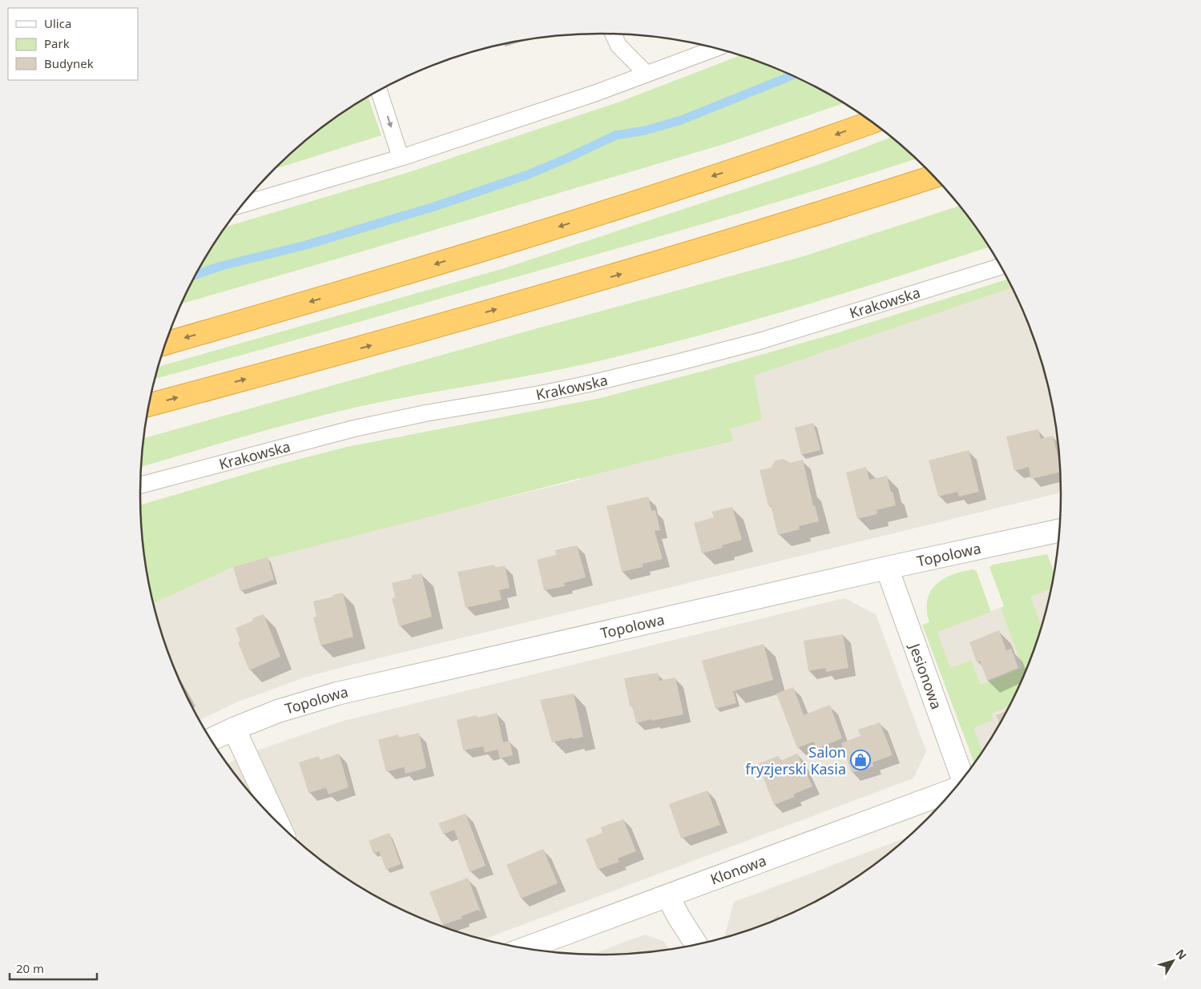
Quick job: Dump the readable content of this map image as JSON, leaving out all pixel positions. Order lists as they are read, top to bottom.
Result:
{
  "streets": {
    "street": ["Topolowa", "Jesionowa", "Klonowa"],
    "lane": ["Krakowska"]
  },
  "crossings": [
    ["Topolowa", "Jesionowa"]
  ],
  "places": {
    "shop": ["Salon fryzjerski Kasia"]
  },
  "legend": ["Ulica", "Park", "Budynek"],
  "scale_bar": "20 m",
  "north": "top right"
}
